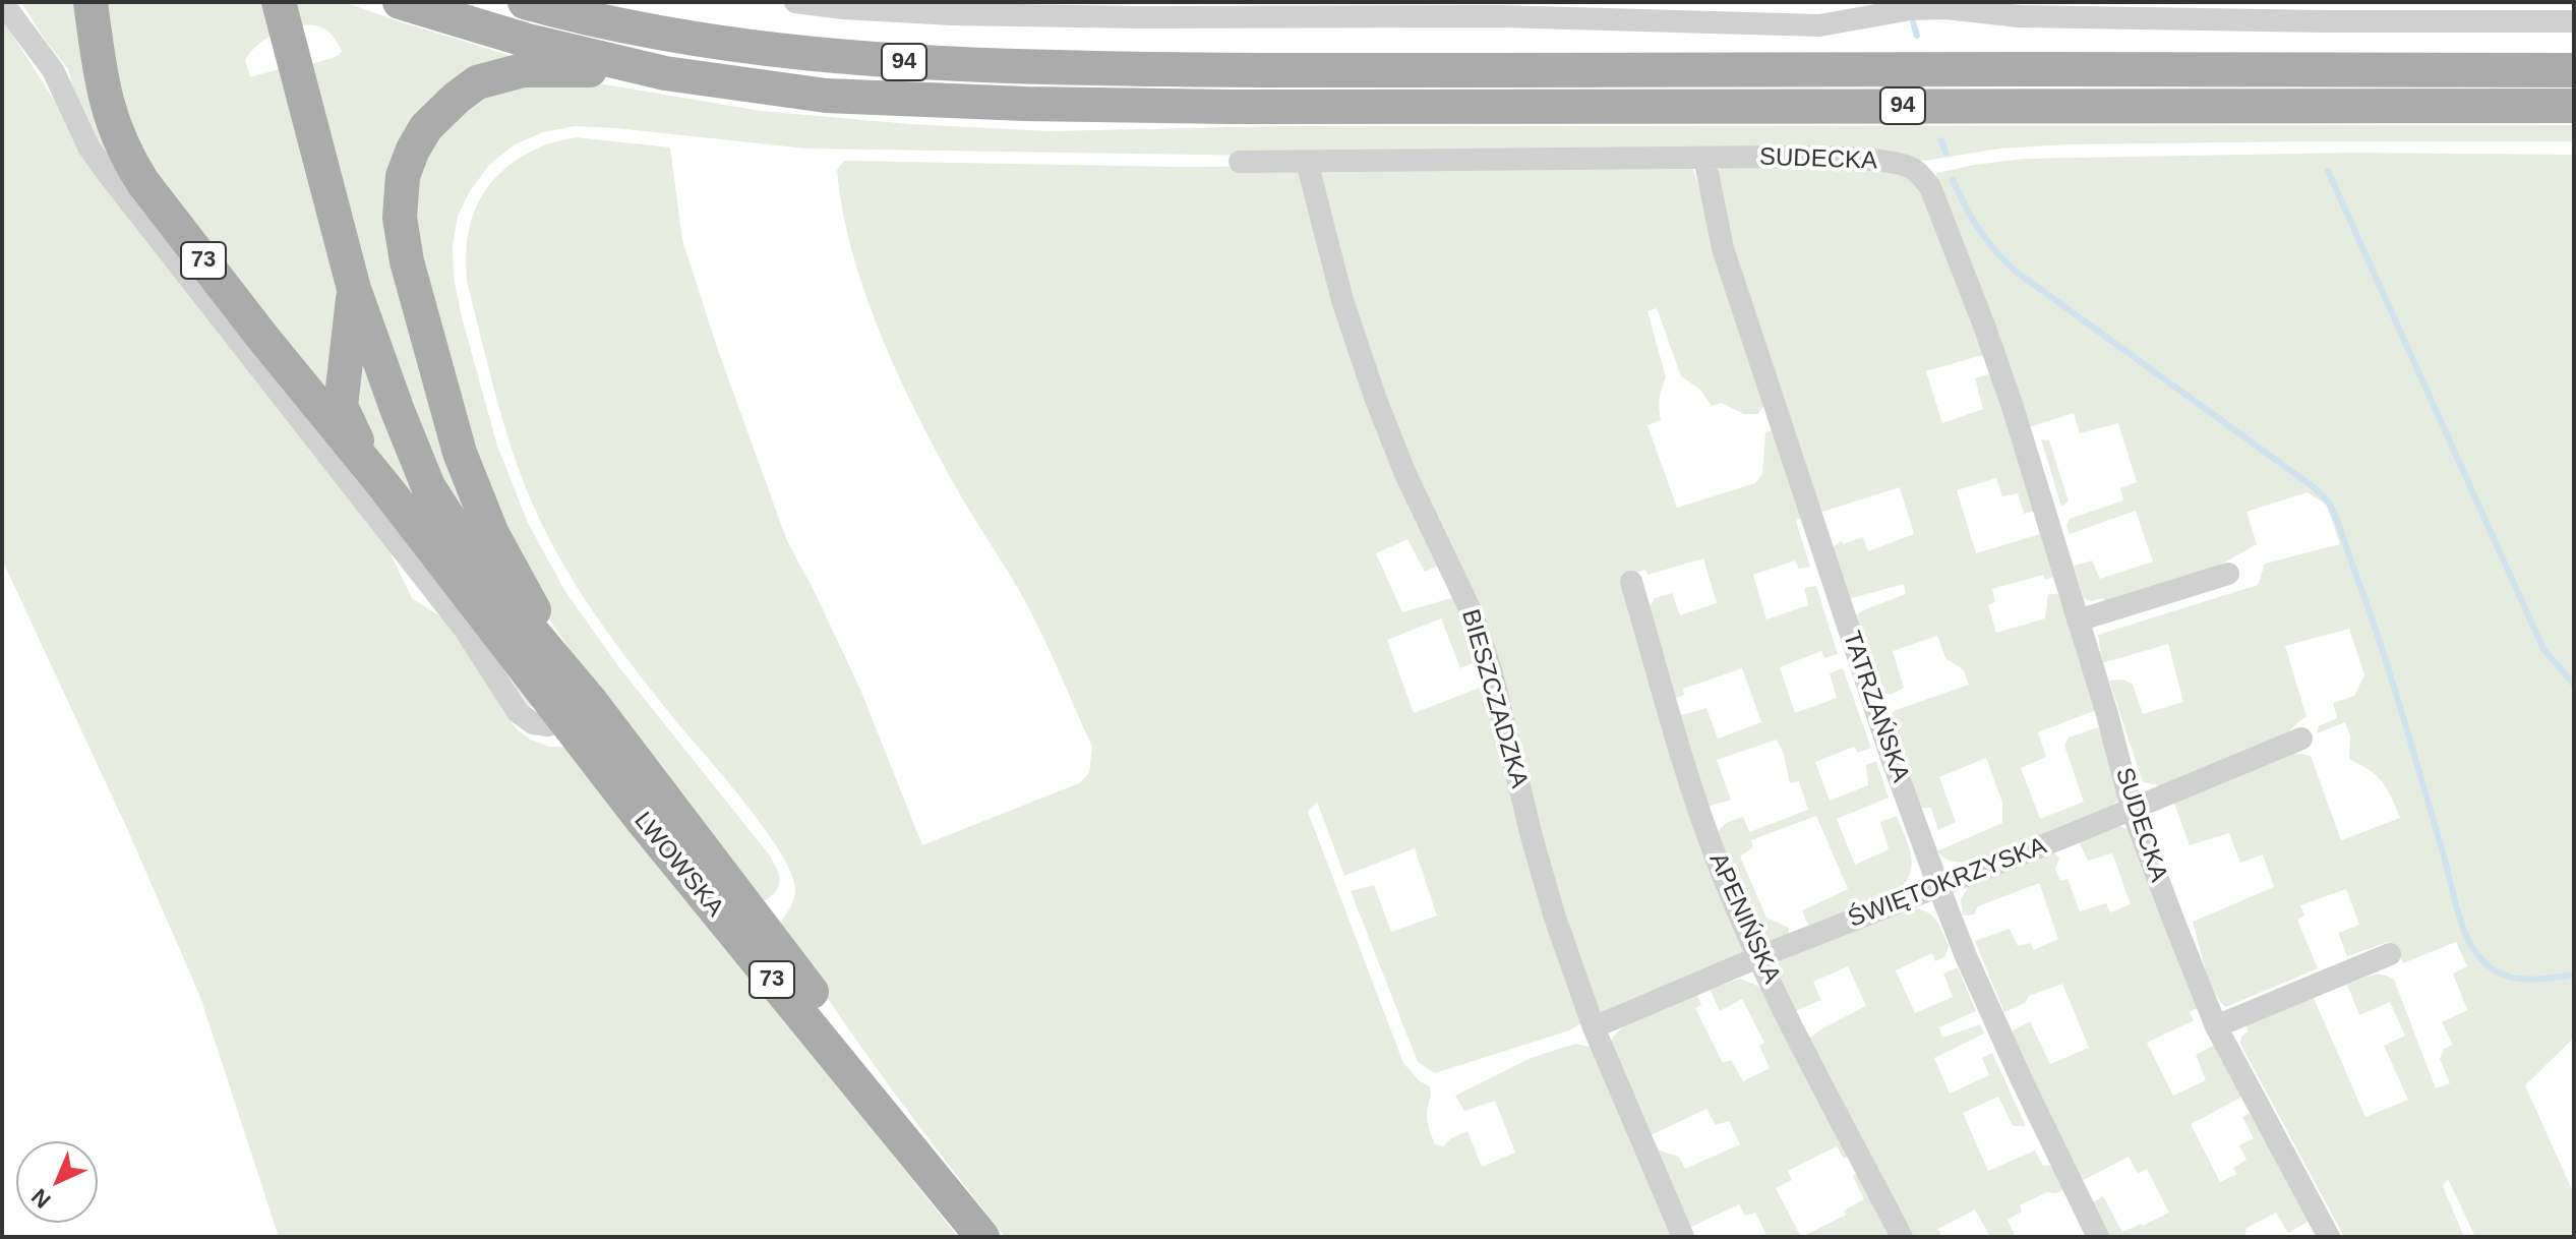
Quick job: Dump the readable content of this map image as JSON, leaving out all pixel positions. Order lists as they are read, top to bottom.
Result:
{
  "streets": {
    "main road": ["94", "73", "LWOWSKA"],
    "street": [
      "SUDECKA",
      "BIESZCZADZKA",
      "TATRZAŃSKA",
      "ŚWIĘTOKRZYSKA",
      "APENIŃSKA"
    ]
  },
  "crossings": [
    ["SUDECKA", "BIESZCZADZKA"],
    ["SUDECKA", "TATRZAŃSKA"],
    ["SUDECKA", "ŚWIĘTOKRZYSKA"],
    ["73", "LWOWSKA"],
    ["BIESZCZADZKA", "ŚWIĘTOKRZYSKA"],
    ["TATRZAŃSKA", "ŚWIĘTOKRZYSKA"],
    ["ŚWIĘTOKRZYSKA", "APENIŃSKA"]
  ],
  "north": "bottom left"
}
